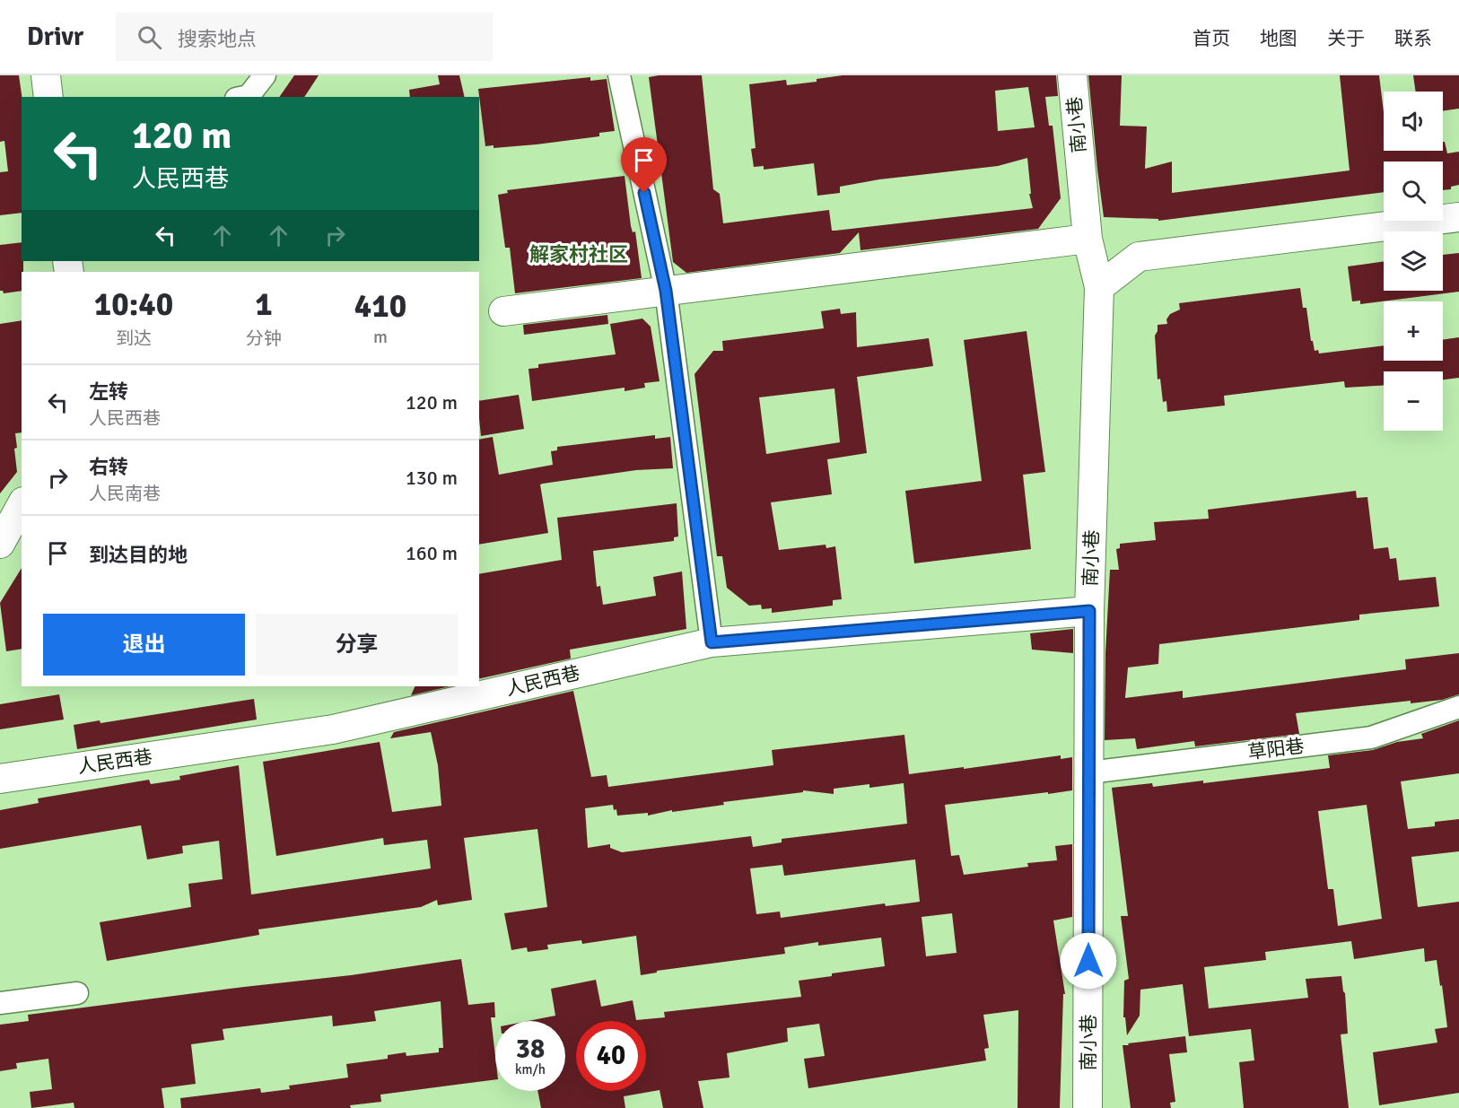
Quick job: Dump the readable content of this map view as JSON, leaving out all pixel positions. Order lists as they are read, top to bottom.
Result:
{
  "streets": {
    "street": ["南小巷", "人民西巷", "草阳巷"]
  },
  "crossings": [
    ["南小巷", "人民西巷"],
    ["南小巷", "草阳巷"]
  ],
  "districts": ["解家村社区"],
  "page": {
    "header": "Drivr",
    "search": "搜索地点",
    "nav": [
      "首页",
      "地图",
      "关于",
      "联系"
    ],
    "map_buttons": ["+", "−"],
    "turn": ["120 m", "人民西巷"],
    "eta": [
      "10:40",
      "到达",
      "1",
      "分钟",
      "410",
      "m"
    ],
    "list": [
      {
        "name": "左转",
        "note": "人民西巷",
        "value": "120 m"
      },
      {
        "name": "右转",
        "note": "人民南巷",
        "value": "130 m"
      },
      {
        "name": "到达目的地",
        "value": "160 m"
      }
    ],
    "buttons": ["退出", "分享"],
    "speed": "38 km/h",
    "limit": "40"
  }
}
